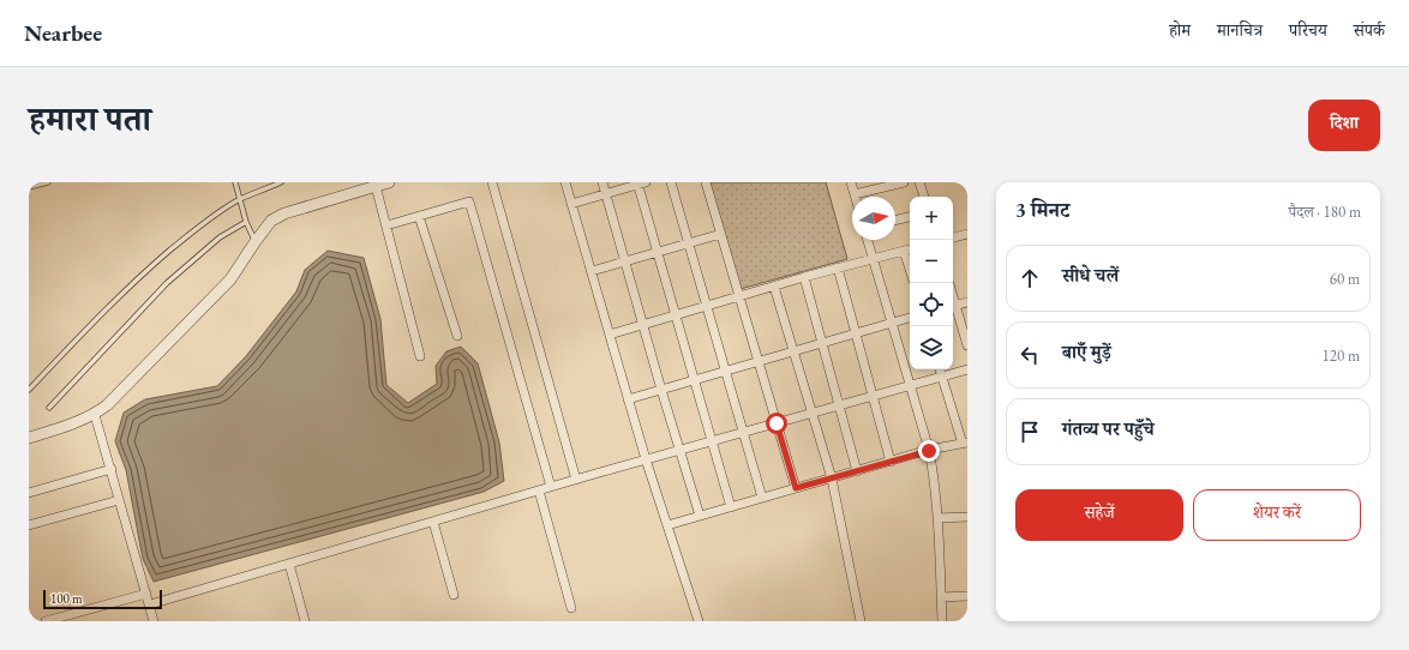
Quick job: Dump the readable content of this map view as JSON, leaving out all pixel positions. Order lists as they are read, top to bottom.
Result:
{
  "scale_bar": "100 m",
  "north": "right",
  "page": {
    "header": "Nearbee",
    "nav": [
      "होम",
      "मानचित्र",
      "परिचय",
      "संपर्क"
    ],
    "title": "हमारा पता",
    "buttons": [
      "दिशा",
      ["सहेजें", "शेयर करें"]
    ],
    "heading": ["3 मिनट", "पैदल · 180 m"],
    "map_buttons": ["+", "−"],
    "list": [
      ["सीधे चलें", "60 m"],
      ["बाएँ मुड़ें", "120 m"],
      "गंतव्य पर पहुँचे"
    ],
    "scale": "100 m"
  }
}
